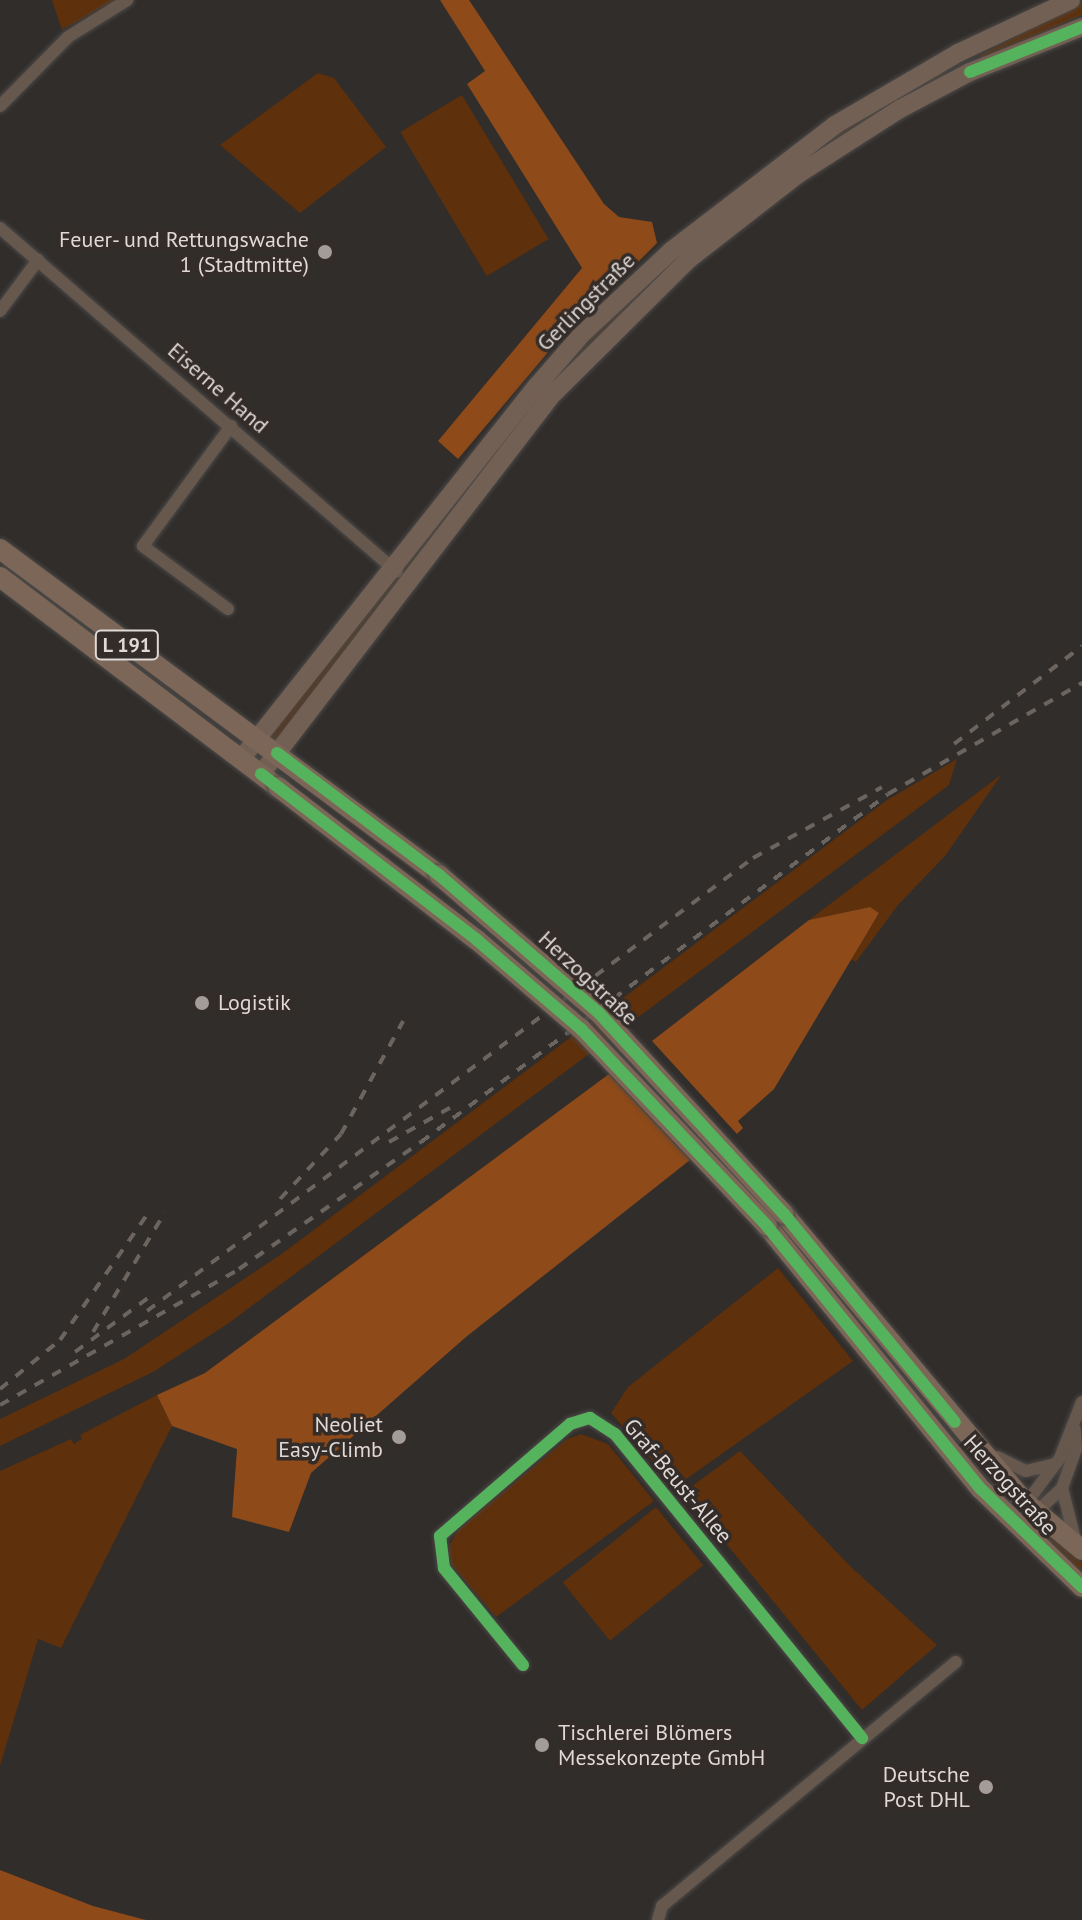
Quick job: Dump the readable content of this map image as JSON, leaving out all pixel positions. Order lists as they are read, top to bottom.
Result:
{
  "streets": {
    "main road": ["Gerlingstraße", "L 191", "Herzogstraße"],
    "street": ["Eiserne Hand", "Graf-Beust-Allee"]
  },
  "crossings": [
    ["Gerlingstraße", "Eiserne Hand"],
    ["Gerlingstraße", "L 191"],
    ["Gerlingstraße", "Herzogstraße"],
    ["L 191", "Herzogstraße"]
  ],
  "places": [
    "Feuer- und Rettungswache 1 (Stadtmitte)",
    "Logistik",
    "Neoliet Easy-Climb",
    "Tischlerei Blömers Messekonzepte GmbH",
    "Deutsche Post DHL"
  ]
}
